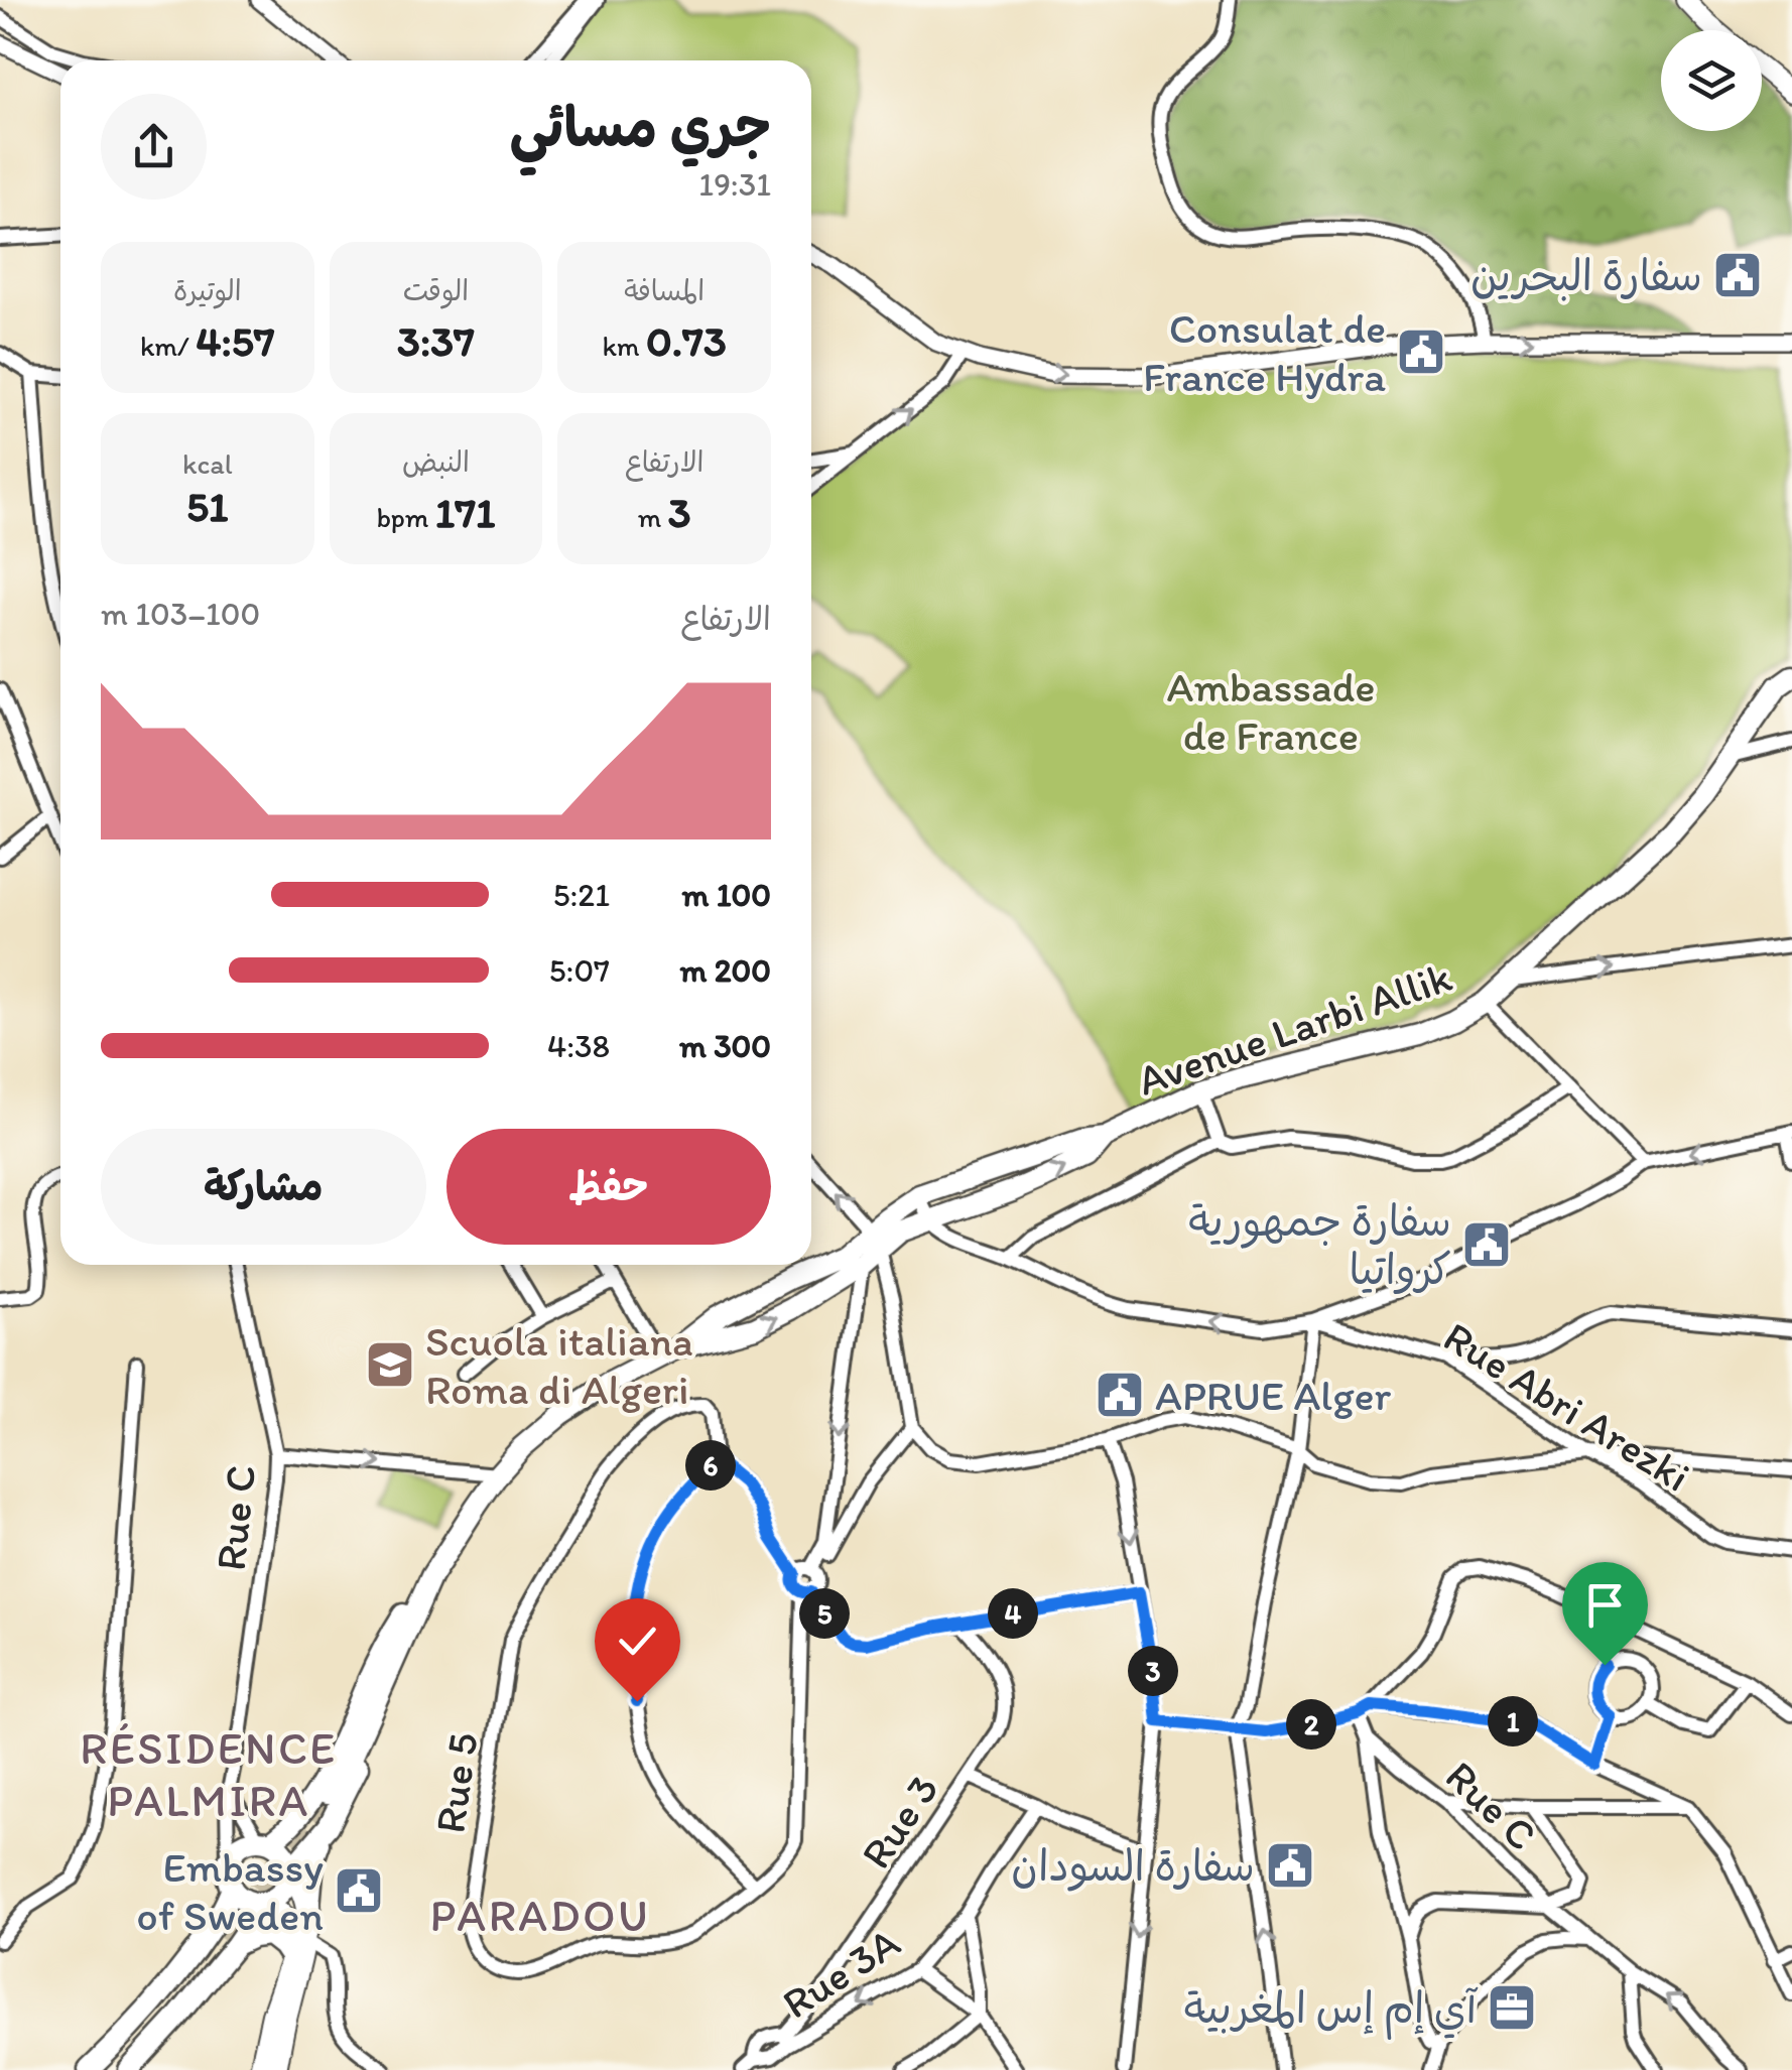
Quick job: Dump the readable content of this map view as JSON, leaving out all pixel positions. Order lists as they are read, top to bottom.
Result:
{
  "streets": {
    "main road": ["Avenue Larbi Allik"],
    "street": [
      "Rue Abri Arezki",
      "Rue C",
      "Rue 5",
      "Rue 3",
      "Rue 3A"
    ]
  },
  "crossings": [
    ["Avenue Larbi Allik", "Rue Abri Arezki"],
    ["Rue 3", "Rue 3A"]
  ],
  "districts": ["RÉSIDENCE PALMIRA", "PARADOU"],
  "parks": ["Ambassade de France"],
  "places": {
    "public building": [
      "سفارة البحرين",
      "Consulat de France Hydra",
      "سفارة جمهورية كرواتيا",
      "APRUE Alger",
      "سفارة السودان",
      "Embassy of Sweden"
    ],
    "school or university": ["Scuola italiana Roma di Algeri"],
    "office": ["آي إم إس المغربية"]
  },
  "page": {
    "heading": ["جري مسائي", "19:31"],
    "stats": [
      ["المسافة", "0.73 km"],
      ["الوقت", "3:37"],
      ["الوتيرة", "4:57 /km"],
      ["الارتفاع", "3 m"],
      ["النبض", "171 bpm"],
      ["kcal", "51"]
    ],
    "chart": ["الارتفاع", "100–103 m"],
    "list": [
      {
        "name": "100 m",
        "note": "5:21"
      },
      {
        "name": "200 m",
        "note": "5:07"
      },
      {
        "name": "300 m",
        "note": "4:38"
      }
    ],
    "buttons": ["حفظ", "مشاركة"],
    "pins": [
      "6",
      "4",
      "5",
      "3",
      "1",
      "2"
    ]
  }
}
